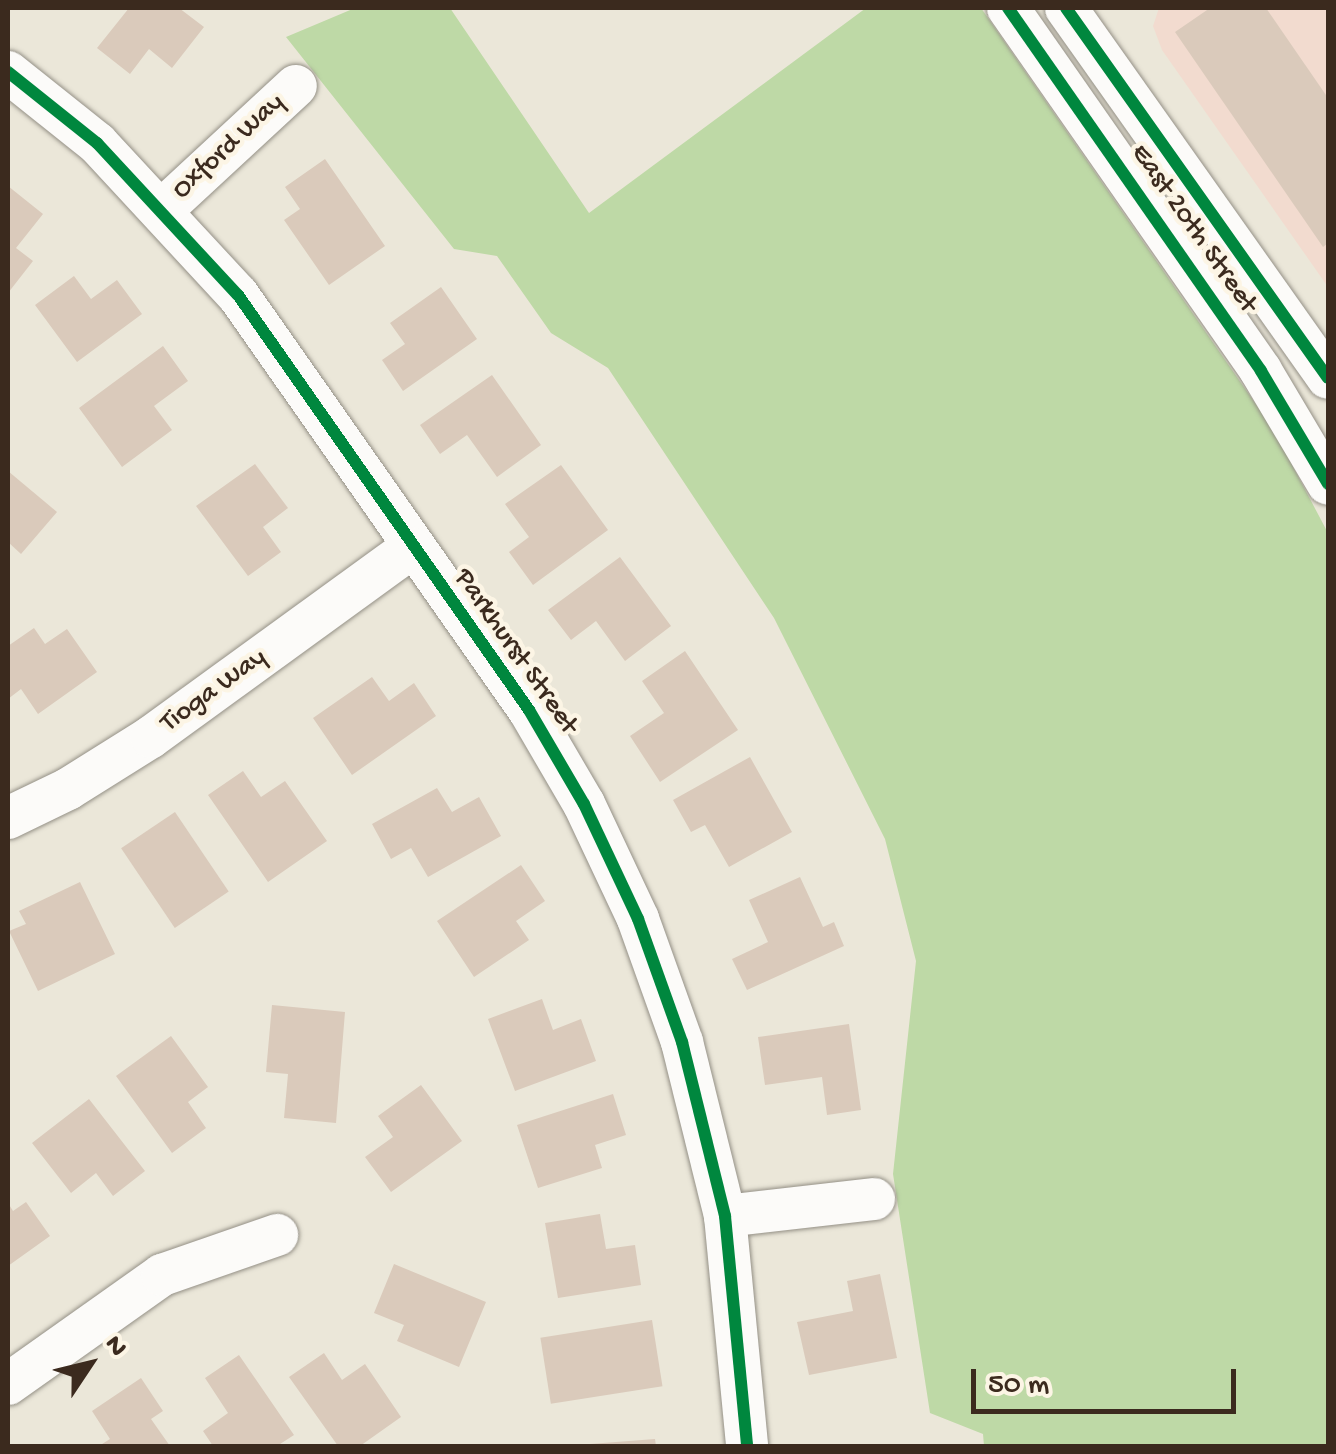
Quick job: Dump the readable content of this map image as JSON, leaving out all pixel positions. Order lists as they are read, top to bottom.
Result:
{
  "streets": {
    "street": [
      "Oxford Way",
      "East 20th Street",
      "Parkhurst Street",
      "Tioga Way"
    ]
  },
  "crossings": [
    ["Oxford Way", "Parkhurst Street"],
    ["Parkhurst Street", "Tioga Way"]
  ],
  "scale_bar": "50 m",
  "north": "top right"
}
